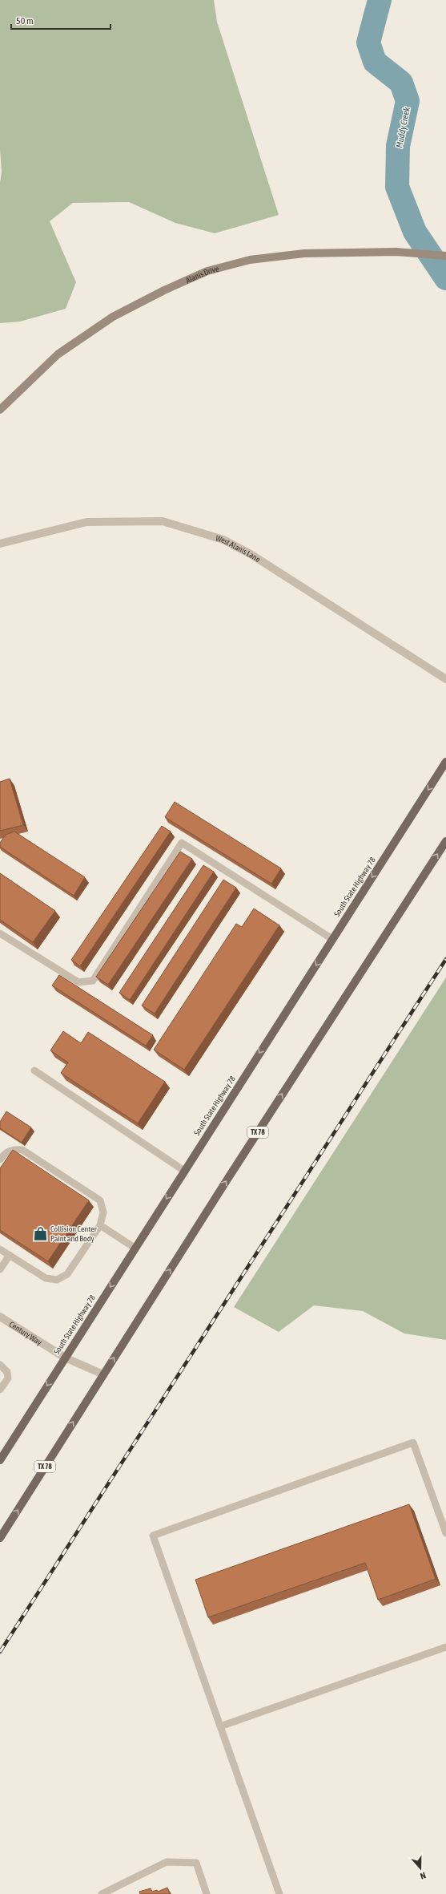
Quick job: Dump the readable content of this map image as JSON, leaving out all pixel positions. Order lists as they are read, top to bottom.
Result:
{
  "streets": {
    "main road": ["Alanis Drive", "South State Highway 78", "TX 78"],
    "street": ["West Alanis Lane", "Century Way"]
  },
  "crossings": [
    ["South State Highway 78", "Century Way"],
    ["TX 78", "Century Way"]
  ],
  "water": ["Muddy Creek"],
  "places": {
    "shop": ["Collision Center Paint and Body"]
  },
  "scale_bar": "50 m",
  "north": "bottom"
}
